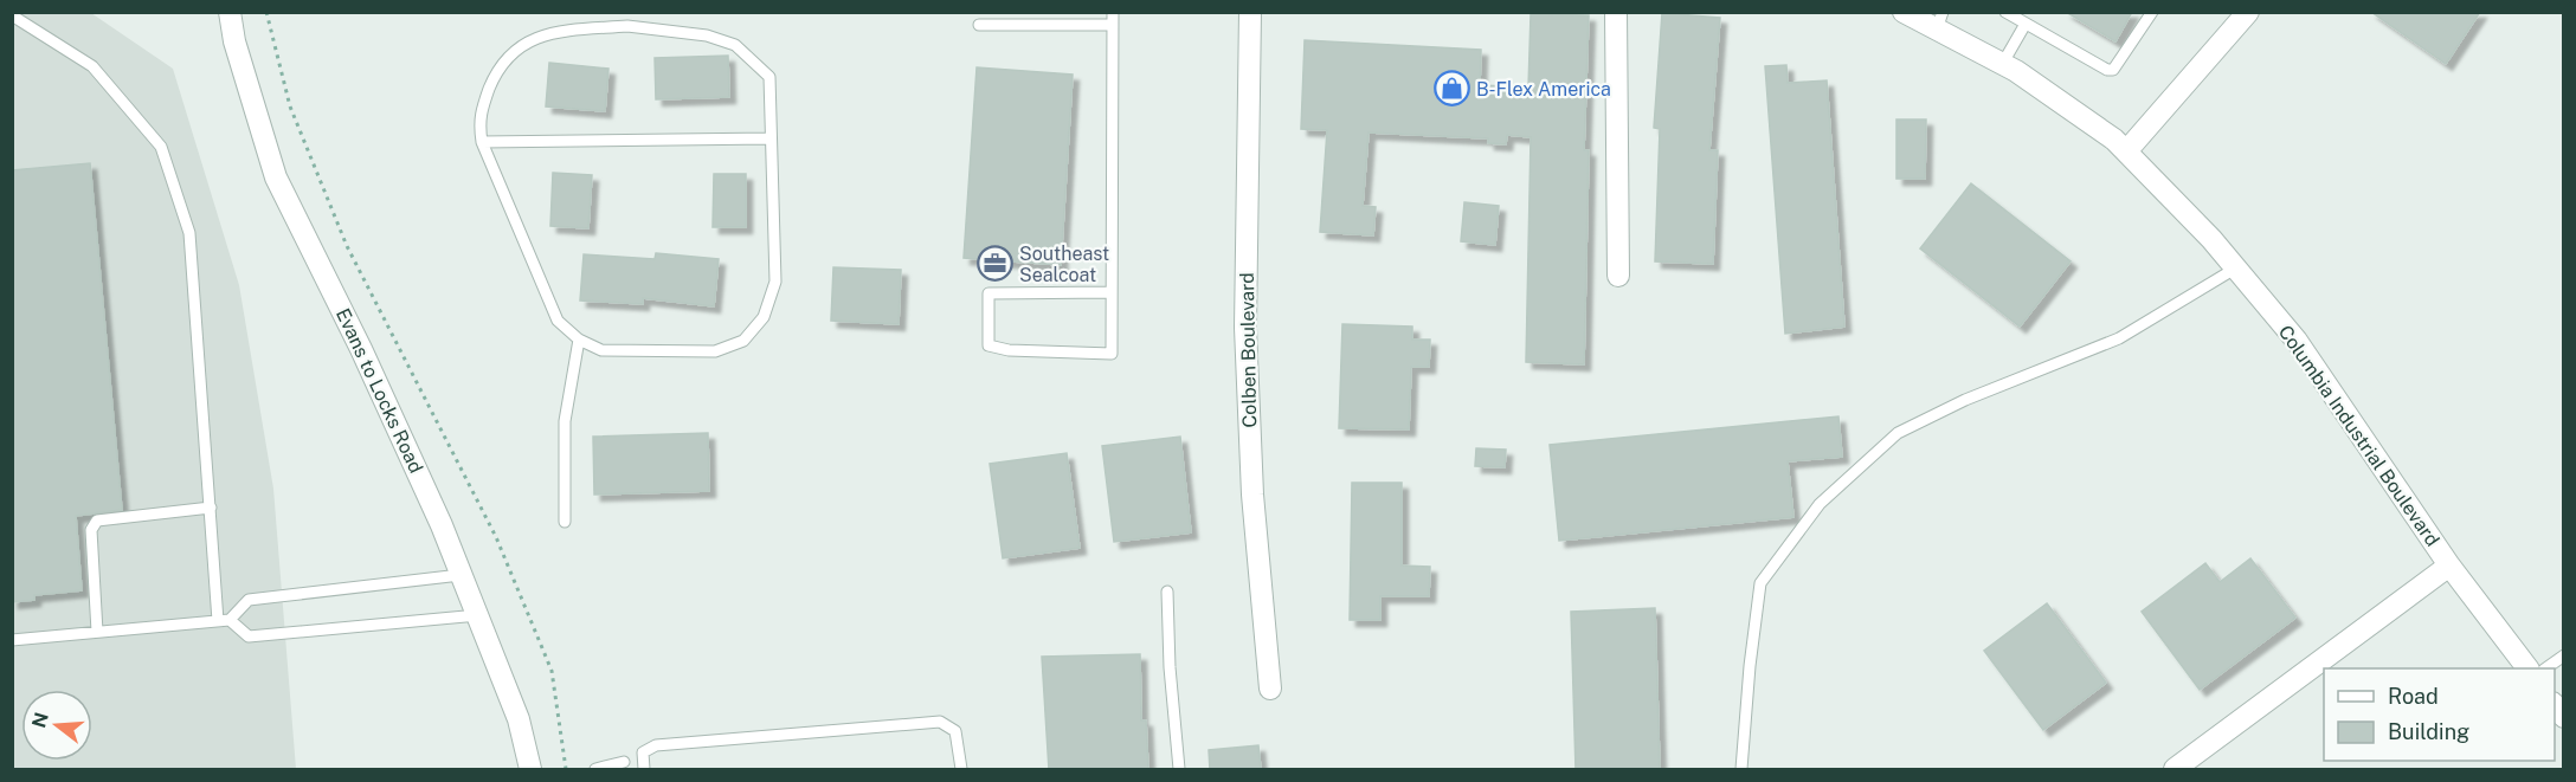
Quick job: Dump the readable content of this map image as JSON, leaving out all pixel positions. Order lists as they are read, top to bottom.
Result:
{
  "streets": {
    "street": ["Colben Boulevard", "Evans to Locks Road", "Columbia Industrial Boulevard"]
  },
  "places": {
    "shop": ["B-Flex America"],
    "office": ["Southeast Sealcoat"]
  },
  "legend": ["Road", "Building"],
  "north": "left"
}
